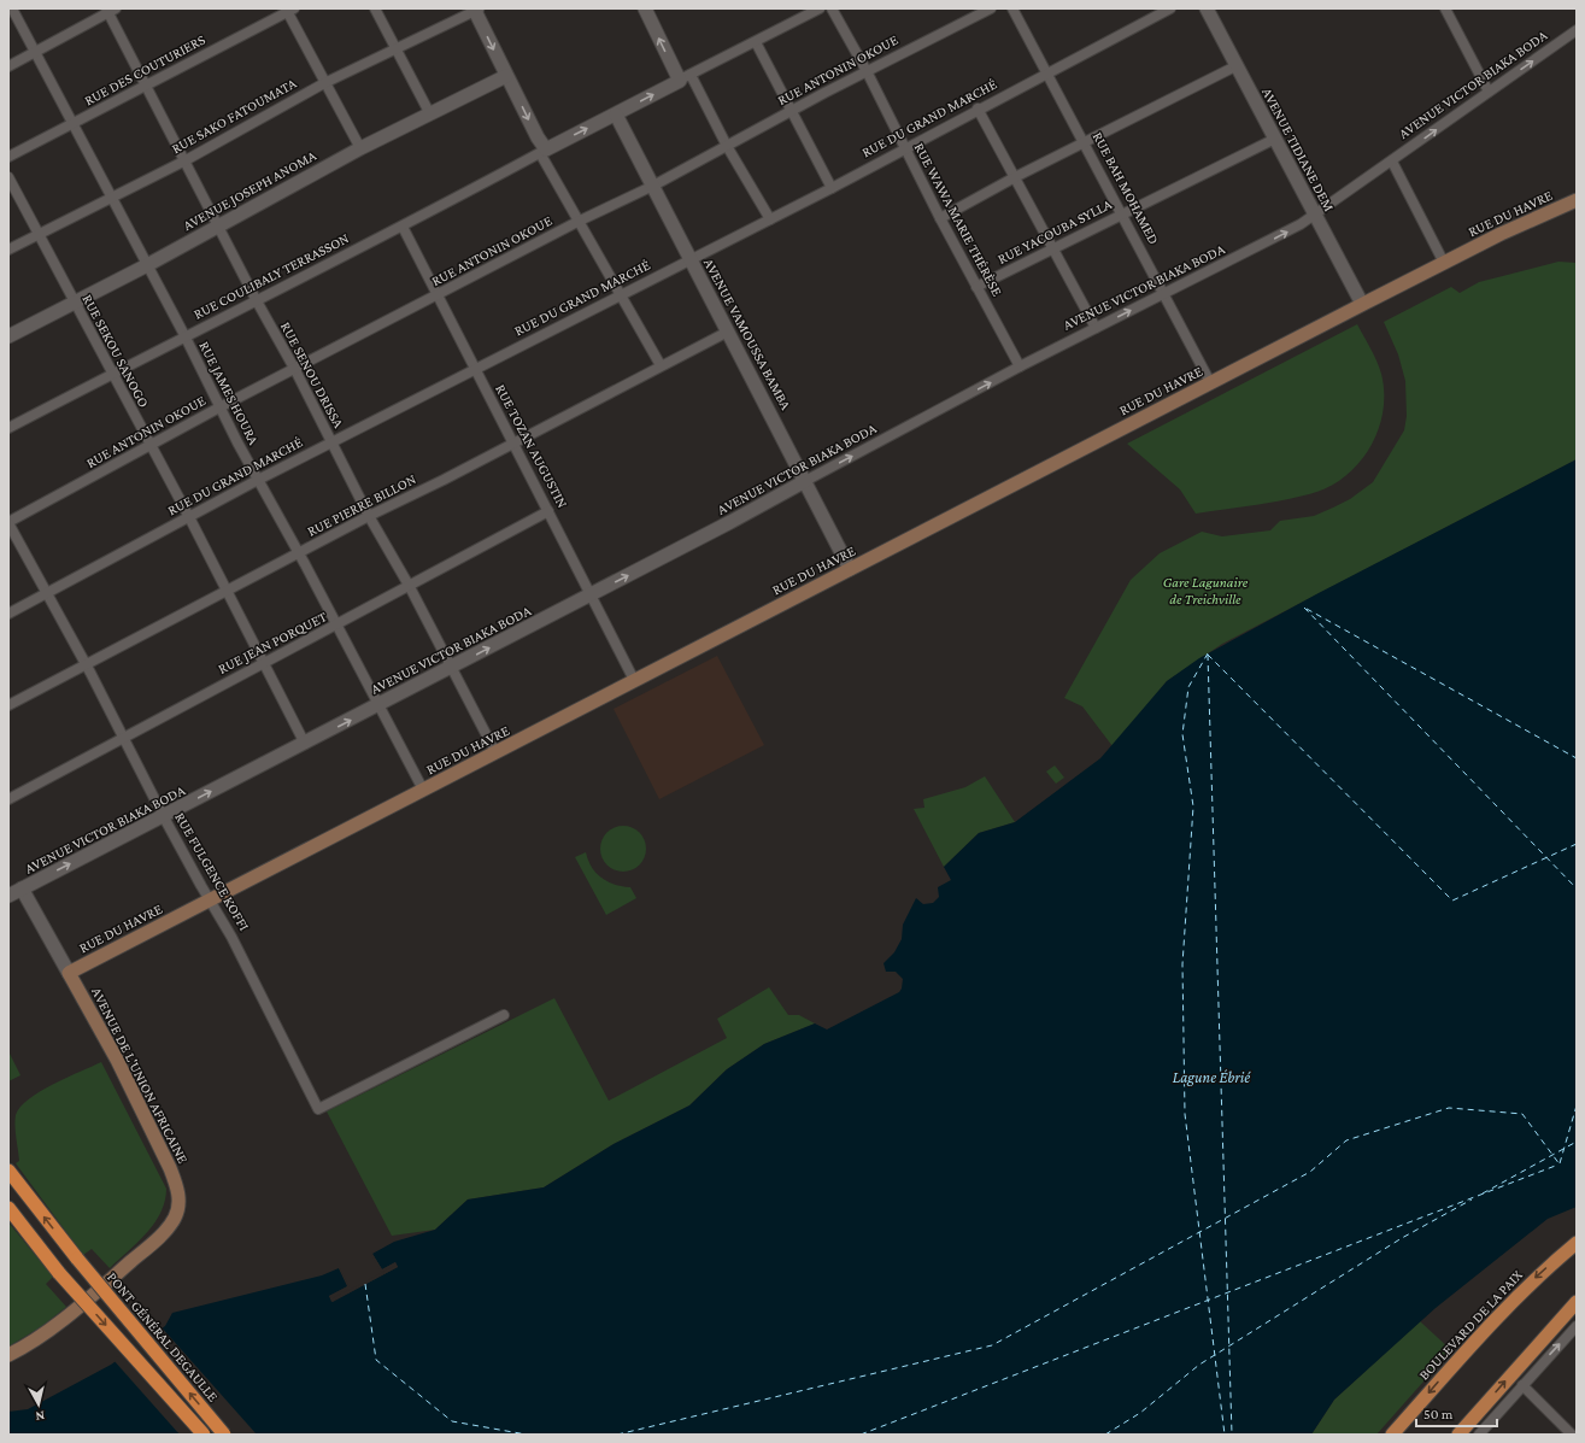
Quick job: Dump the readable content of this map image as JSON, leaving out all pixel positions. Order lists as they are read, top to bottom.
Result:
{
  "streets": {
    "highway": ["PONT GÉNÉRAL DEGAULLE"],
    "main road": ["RUE DU HAVRE", "AVENUE DE L'UNION AFRICAINE", "BOULEVARD DE LA PAIX"],
    "street": [
      "RUE DES COUTURIERS",
      "RUE ANTONIN OKOUE",
      "AVENUE VICTOR BIAKA BODA",
      "RUE SAKO FATOUMATA",
      "RUE DU GRAND MARCHÉ",
      "AVENUE TIDIANE DEM",
      "RUE BAH MOHAMED",
      "AVENUE JOSEPH ANOMA",
      "RUE WAWA MARIE THÉRÈSE",
      "RUE YACOUBA SYLLA",
      "RUE COULIBALY TERRASSON",
      "AVENUE VAMOUSSA BAMBA",
      "RUE SEKOU SANOGO",
      "RUE SENOU DRISSA",
      "RUE JAMES HOURA",
      "RUE TOZAN AUGUSTIN",
      "RUE PIERRE BILLON",
      "RUE JEAN PORQUET",
      "RUE FULGENCE KOFFI"
    ]
  },
  "crossings": [
    ["RUE DES COUTURIERS", "RUE SENOU DRISSA"],
    ["RUE DES COUTURIERS", "RUE JAMES HOURA"],
    ["RUE ANTONIN OKOUE", "RUE WAWA MARIE THÉRÈSE"],
    ["RUE ANTONIN OKOUE", "AVENUE VAMOUSSA BAMBA"],
    ["RUE ANTONIN OKOUE", "RUE SEKOU SANOGO"],
    ["RUE ANTONIN OKOUE", "RUE SENOU DRISSA"],
    ["RUE ANTONIN OKOUE", "RUE JAMES HOURA"],
    ["RUE ANTONIN OKOUE", "RUE TOZAN AUGUSTIN"],
    ["RUE ANTONIN OKOUE", "RUE FULGENCE KOFFI"],
    ["AVENUE VICTOR BIAKA BODA", "AVENUE TIDIANE DEM"],
    ["AVENUE VICTOR BIAKA BODA", "RUE BAH MOHAMED"],
    ["AVENUE VICTOR BIAKA BODA", "RUE WAWA MARIE THÉRÈSE"],
    ["AVENUE VICTOR BIAKA BODA", "AVENUE VAMOUSSA BAMBA"],
    ["AVENUE VICTOR BIAKA BODA", "RUE SEKOU SANOGO"],
    ["AVENUE VICTOR BIAKA BODA", "RUE SENOU DRISSA"],
    ["AVENUE VICTOR BIAKA BODA", "RUE JAMES HOURA"],
    ["AVENUE VICTOR BIAKA BODA", "RUE TOZAN AUGUSTIN"],
    ["AVENUE VICTOR BIAKA BODA", "RUE FULGENCE KOFFI"],
    ["AVENUE VICTOR BIAKA BODA", "AVENUE DE L'UNION AFRICAINE"],
    ["RUE SAKO FATOUMATA", "RUE SEKOU SANOGO"],
    ["RUE SAKO FATOUMATA", "RUE SENOU DRISSA"],
    ["RUE SAKO FATOUMATA", "RUE JAMES HOURA"],
    ["RUE DU GRAND MARCHÉ", "RUE BAH MOHAMED"],
    ["RUE DU GRAND MARCHÉ", "RUE WAWA MARIE THÉRÈSE"],
    ["RUE DU GRAND MARCHÉ", "AVENUE VAMOUSSA BAMBA"],
    ["RUE DU GRAND MARCHÉ", "RUE SEKOU SANOGO"],
    ["RUE DU GRAND MARCHÉ", "RUE SENOU DRISSA"],
    ["RUE DU GRAND MARCHÉ", "RUE JAMES HOURA"],
    ["RUE DU GRAND MARCHÉ", "RUE TOZAN AUGUSTIN"],
    ["RUE DU GRAND MARCHÉ", "RUE FULGENCE KOFFI"],
    ["AVENUE TIDIANE DEM", "RUE DU HAVRE"],
    ["AVENUE TIDIANE DEM", "RUE YACOUBA SYLLA"],
    ["RUE BAH MOHAMED", "RUE DU HAVRE"],
    ["RUE BAH MOHAMED", "RUE YACOUBA SYLLA"],
    ["AVENUE JOSEPH ANOMA", "RUE SEKOU SANOGO"],
    ["AVENUE JOSEPH ANOMA", "RUE SENOU DRISSA"],
    ["AVENUE JOSEPH ANOMA", "RUE JAMES HOURA"],
    ["RUE DU HAVRE", "AVENUE VAMOUSSA BAMBA"],
    ["RUE DU HAVRE", "RUE SENOU DRISSA"],
    ["RUE DU HAVRE", "RUE JAMES HOURA"],
    ["RUE DU HAVRE", "RUE TOZAN AUGUSTIN"],
    ["RUE DU HAVRE", "RUE FULGENCE KOFFI"],
    ["RUE DU HAVRE", "AVENUE DE L'UNION AFRICAINE"],
    ["RUE WAWA MARIE THÉRÈSE", "RUE YACOUBA SYLLA"],
    ["RUE COULIBALY TERRASSON", "RUE SEKOU SANOGO"],
    ["RUE COULIBALY TERRASSON", "RUE SENOU DRISSA"],
    ["RUE COULIBALY TERRASSON", "RUE JAMES HOURA"],
    ["RUE COULIBALY TERRASSON", "RUE TOZAN AUGUSTIN"],
    ["AVENUE VAMOUSSA BAMBA", "RUE PIERRE BILLON"],
    ["RUE SEKOU SANOGO", "RUE PIERRE BILLON"],
    ["RUE SEKOU SANOGO", "RUE JEAN PORQUET"],
    ["RUE SENOU DRISSA", "RUE PIERRE BILLON"],
    ["RUE SENOU DRISSA", "RUE JEAN PORQUET"],
    ["RUE JAMES HOURA", "RUE PIERRE BILLON"],
    ["RUE JAMES HOURA", "RUE JEAN PORQUET"],
    ["RUE TOZAN AUGUSTIN", "RUE PIERRE BILLON"],
    ["RUE TOZAN AUGUSTIN", "RUE JEAN PORQUET"],
    ["RUE PIERRE BILLON", "RUE FULGENCE KOFFI"],
    ["RUE JEAN PORQUET", "RUE FULGENCE KOFFI"]
  ],
  "one_way": ["AVENUE VICTOR BIAKA BODA"],
  "water": ["Lagune Ébrié"],
  "parks": ["Gare Lagunaire de Treichville"],
  "scale_bar": "50 m",
  "north": "bottom"
}
